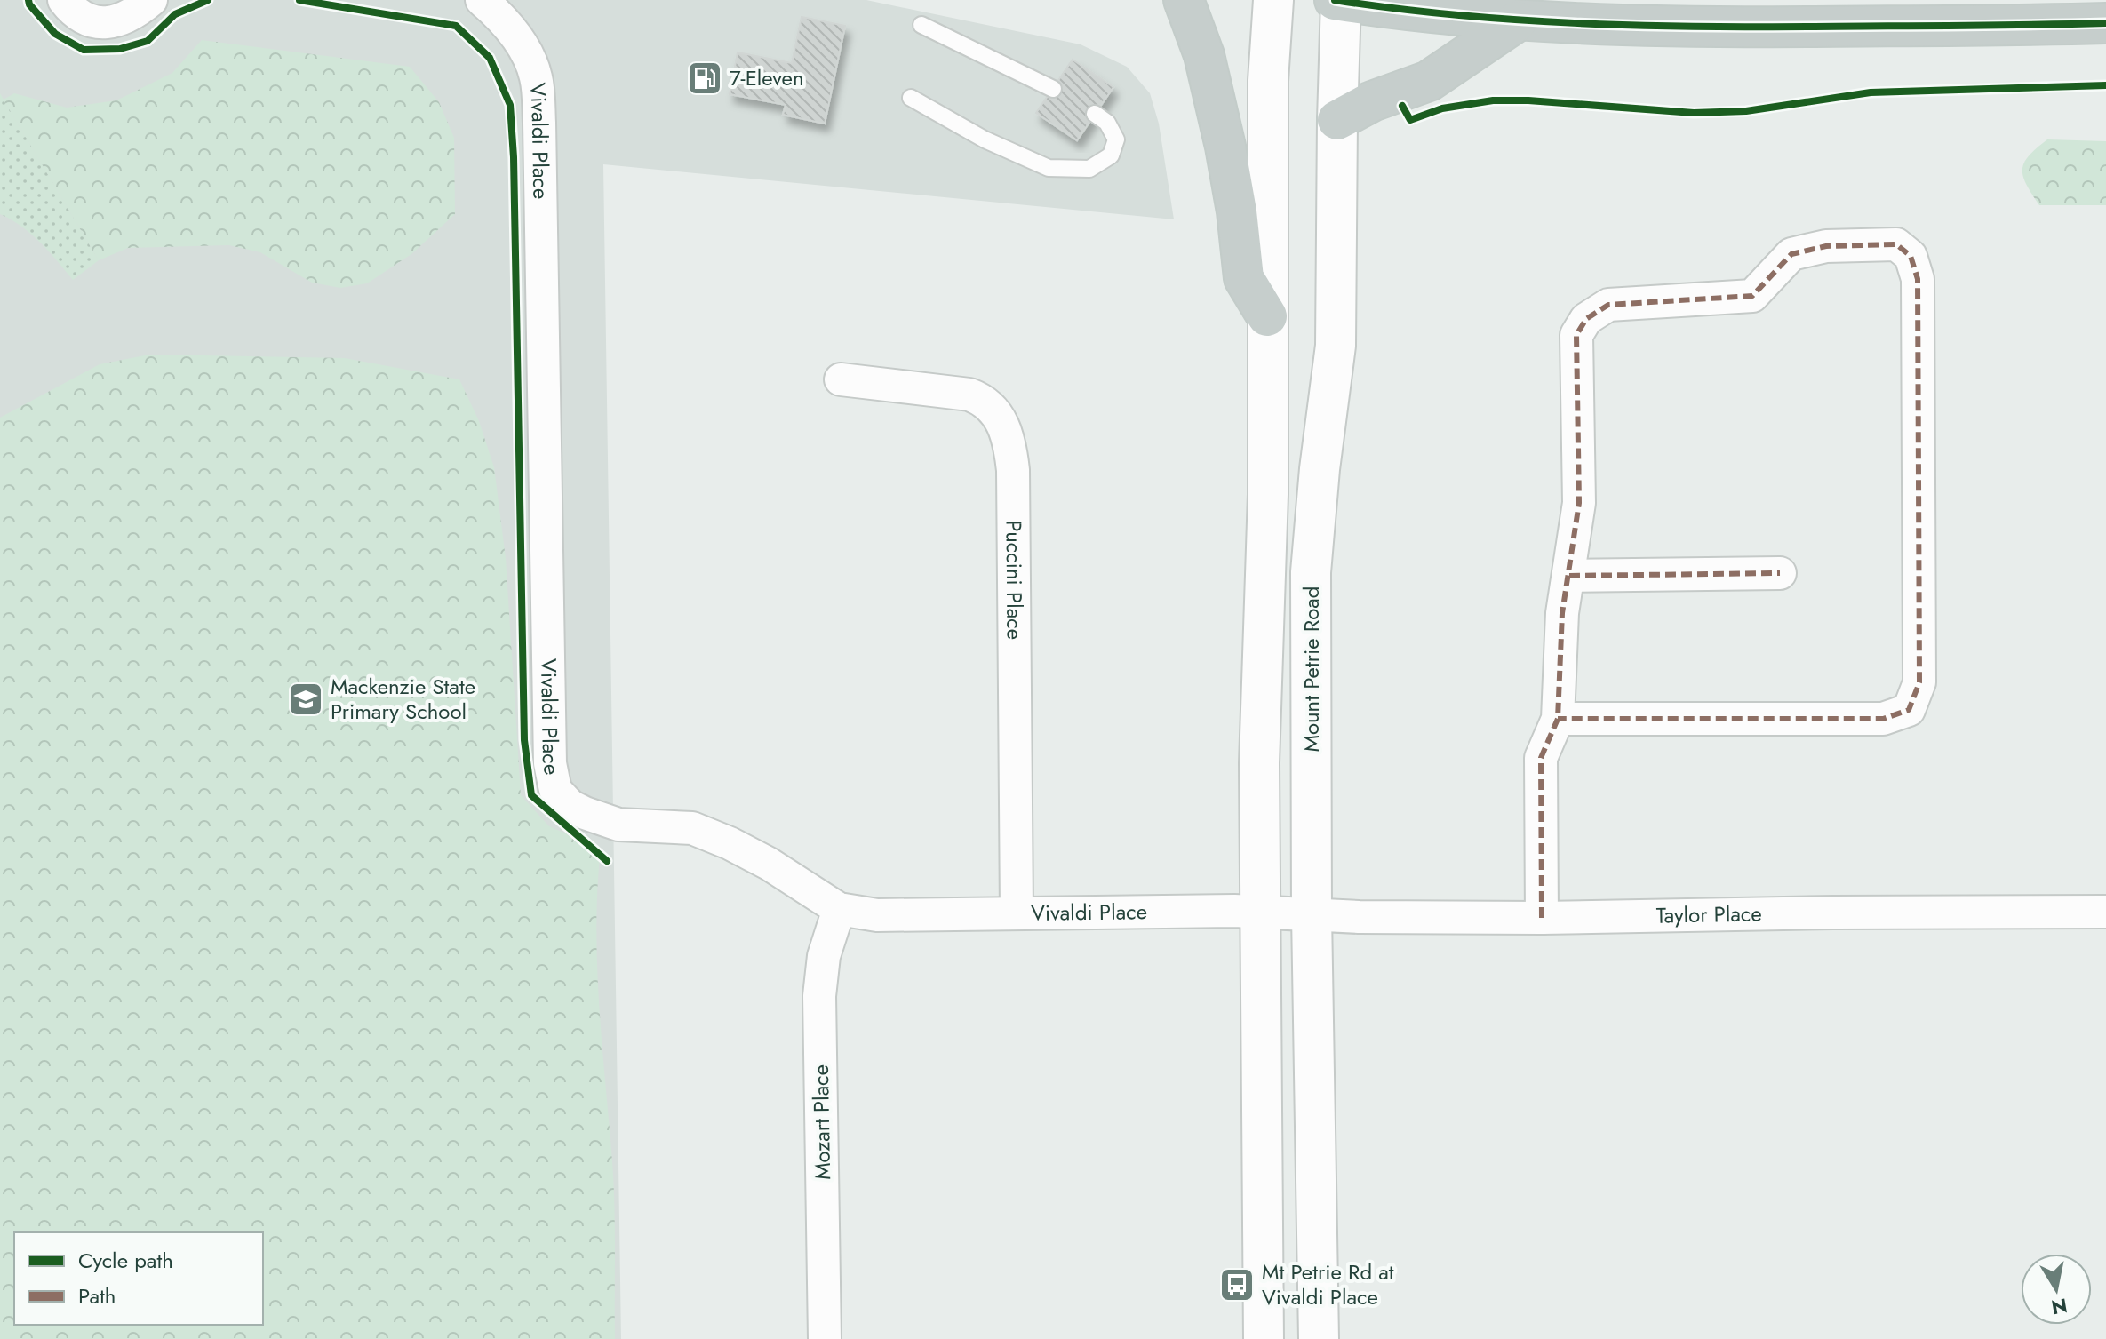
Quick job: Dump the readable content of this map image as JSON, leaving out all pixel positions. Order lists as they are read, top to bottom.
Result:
{
  "streets": {
    "street": [
      "Vivaldi Place",
      "Puccini Place",
      "Mount Petrie Road",
      "Taylor Place",
      "Mozart Place"
    ]
  },
  "crossings": [
    ["Vivaldi Place", "Puccini Place"],
    ["Vivaldi Place", "Mount Petrie Road"],
    ["Vivaldi Place", "Taylor Place"],
    ["Vivaldi Place", "Mozart Place"],
    ["Mount Petrie Road", "Taylor Place"]
  ],
  "places": {
    "fuel station": ["7-Eleven"],
    "school or university": ["Mackenzie State Primary School"],
    "bus stop": ["Mt Petrie Rd at Vivaldi Place"]
  },
  "legend": ["Cycle path", "Path"],
  "north": "bottom"
}
